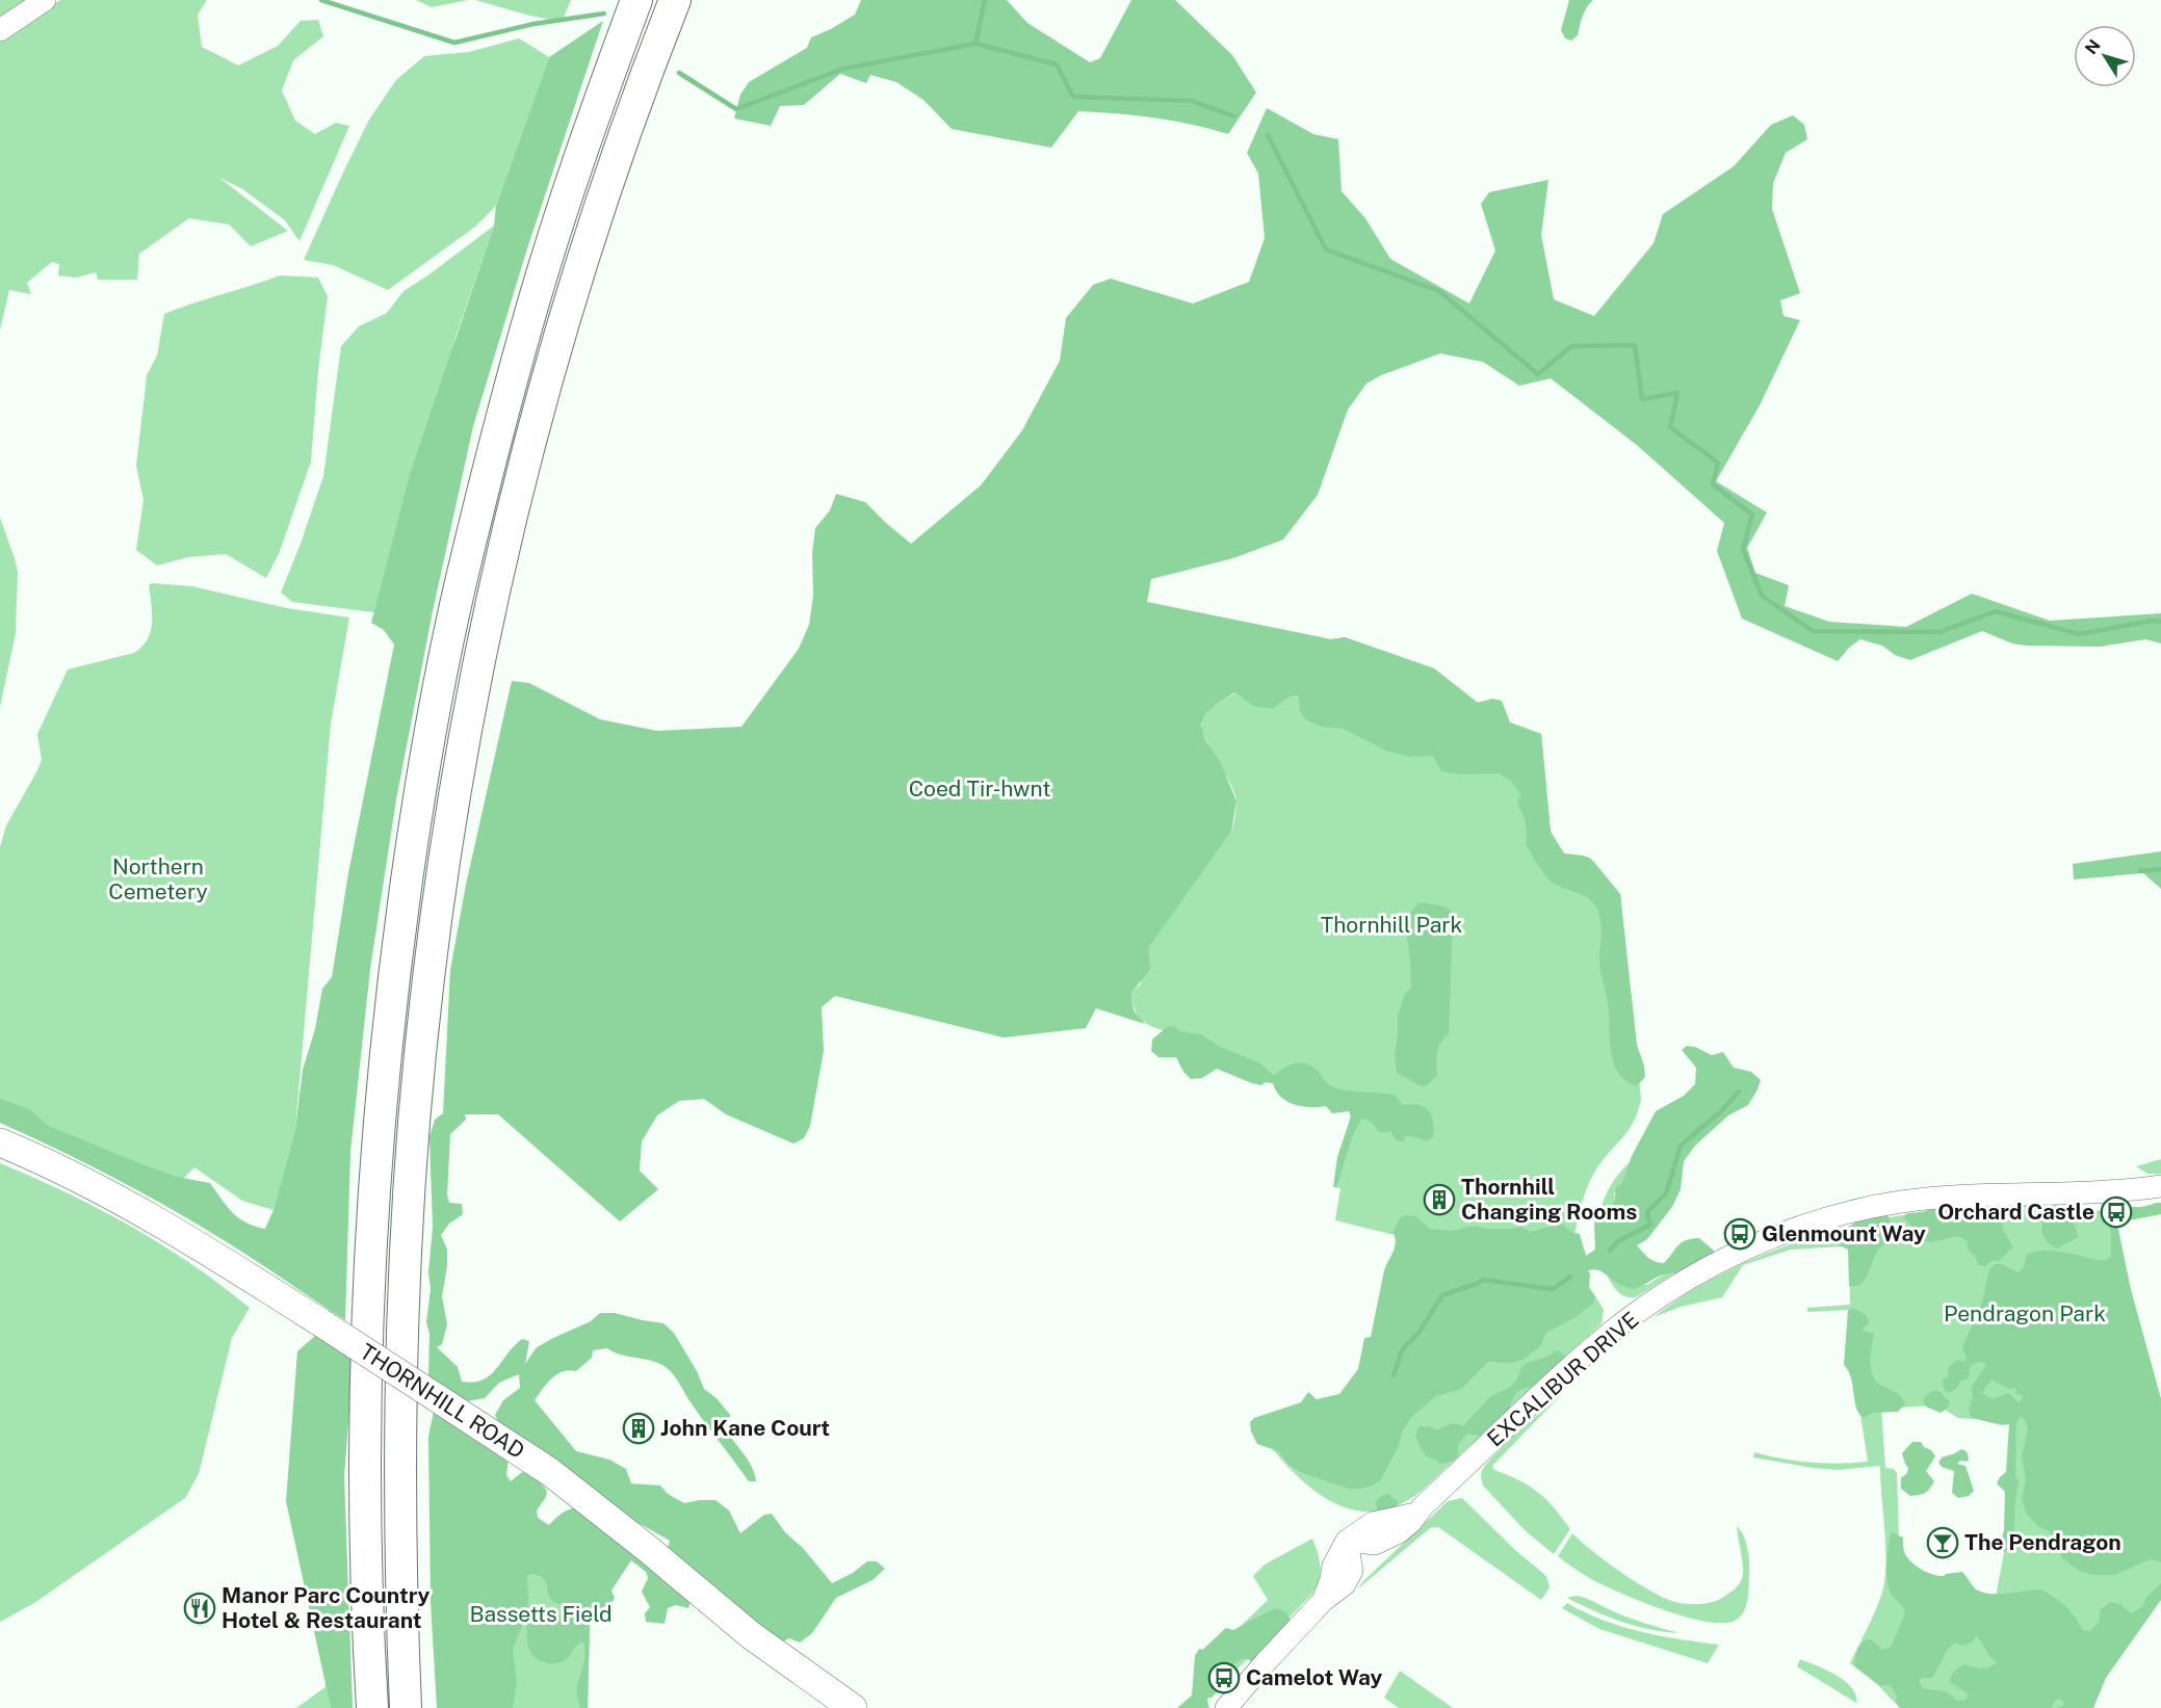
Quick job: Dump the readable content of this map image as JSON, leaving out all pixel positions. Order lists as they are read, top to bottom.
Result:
{
  "streets": {
    "main road": ["THORNHILL ROAD"],
    "street": ["EXCALIBUR DRIVE"]
  },
  "parks": [
    "Coed Tir-hwnt",
    "Northern Cemetery",
    "Thornhill Park",
    "Pendragon Park",
    "Bassetts Field"
  ],
  "places": {
    "building": ["Thornhill Changing Rooms", "John Kane Court"],
    "bus stop": ["Orchard Castle", "Glenmount Way", "Camelot Way"],
    "bar": ["The Pendragon"],
    "restaurant": ["Manor Parc Country Hotel & Restaurant"]
  },
  "north": "top left"
}
